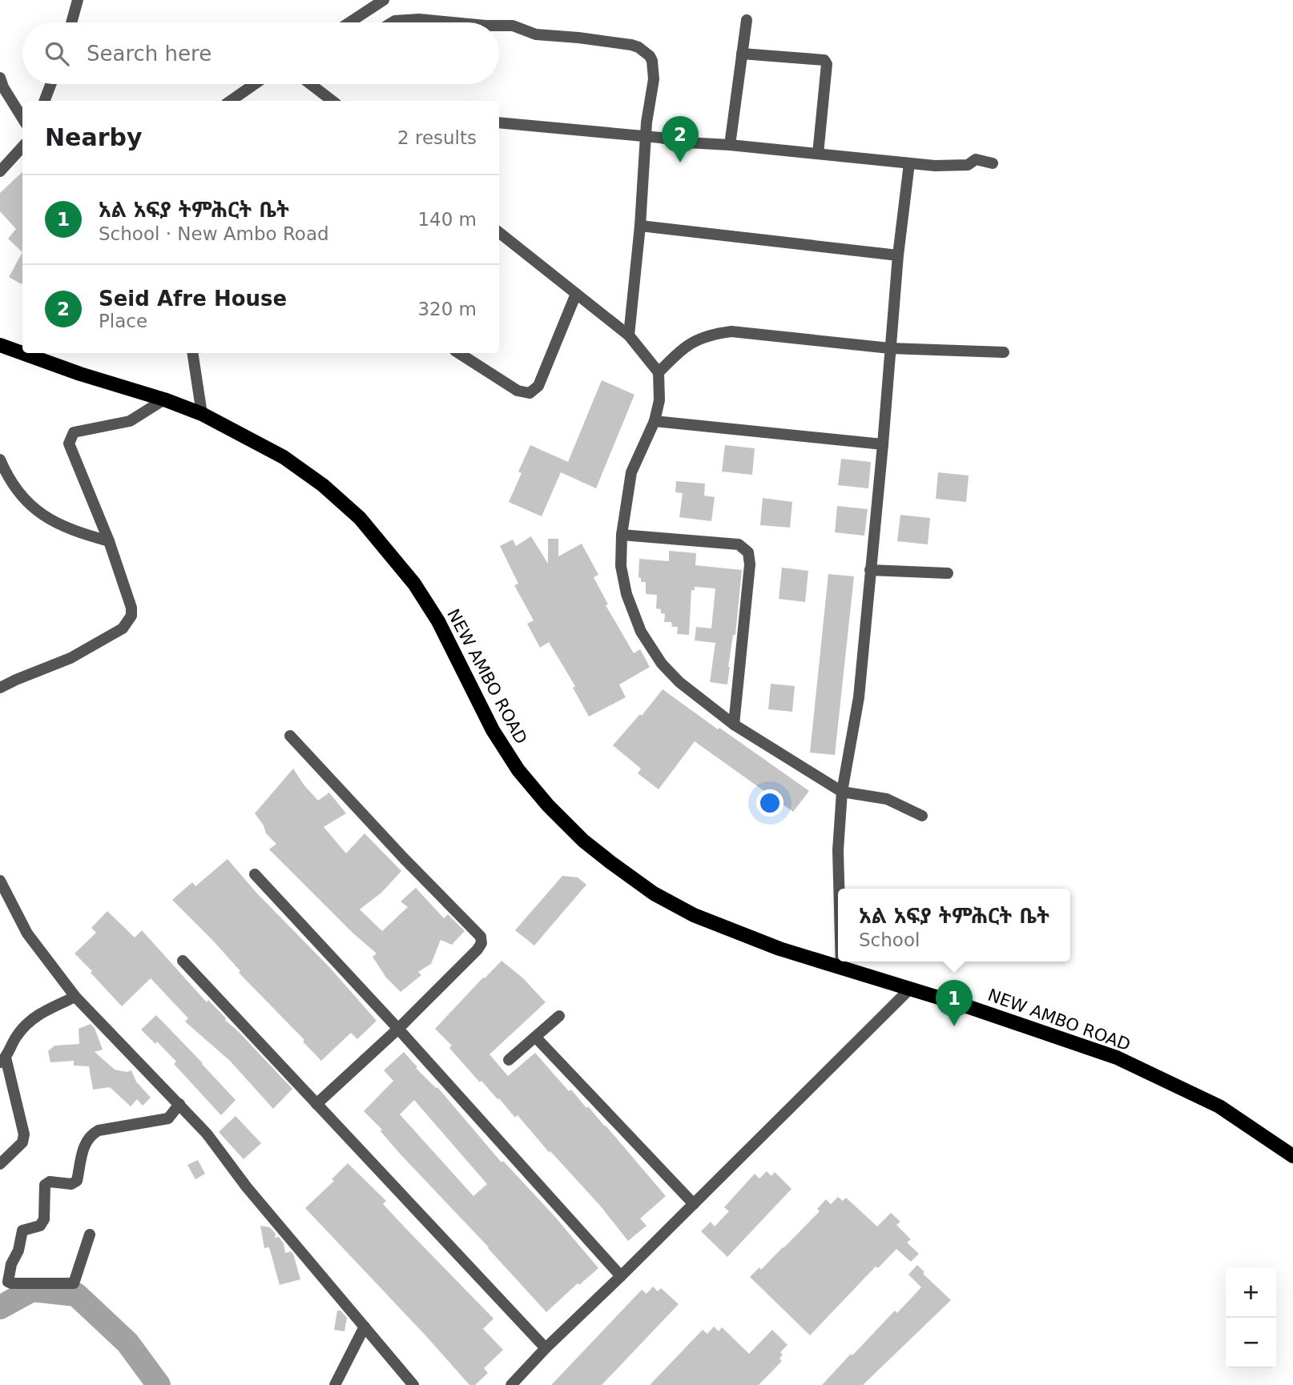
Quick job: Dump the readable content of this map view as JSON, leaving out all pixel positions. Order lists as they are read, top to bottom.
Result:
{
  "streets": {
    "main road": ["NEW AMBO ROAD"]
  },
  "page": {
    "search": "Search here",
    "heading": ["Nearby", "2 results"],
    "pins": ["2", "1"],
    "list": [
      {
        "mark": "1",
        "name": "አል አፍያ ትምሕርት ቤት",
        "note": "School · New Ambo Road",
        "value": "140 m"
      },
      {
        "mark": "2",
        "name": "Seid Afre House",
        "note": "Place",
        "value": "320 m"
      }
    ],
    "popup": ["አል አፍያ ትምሕርት ቤት", "School"],
    "map_buttons": ["+", "−"]
  }
}
